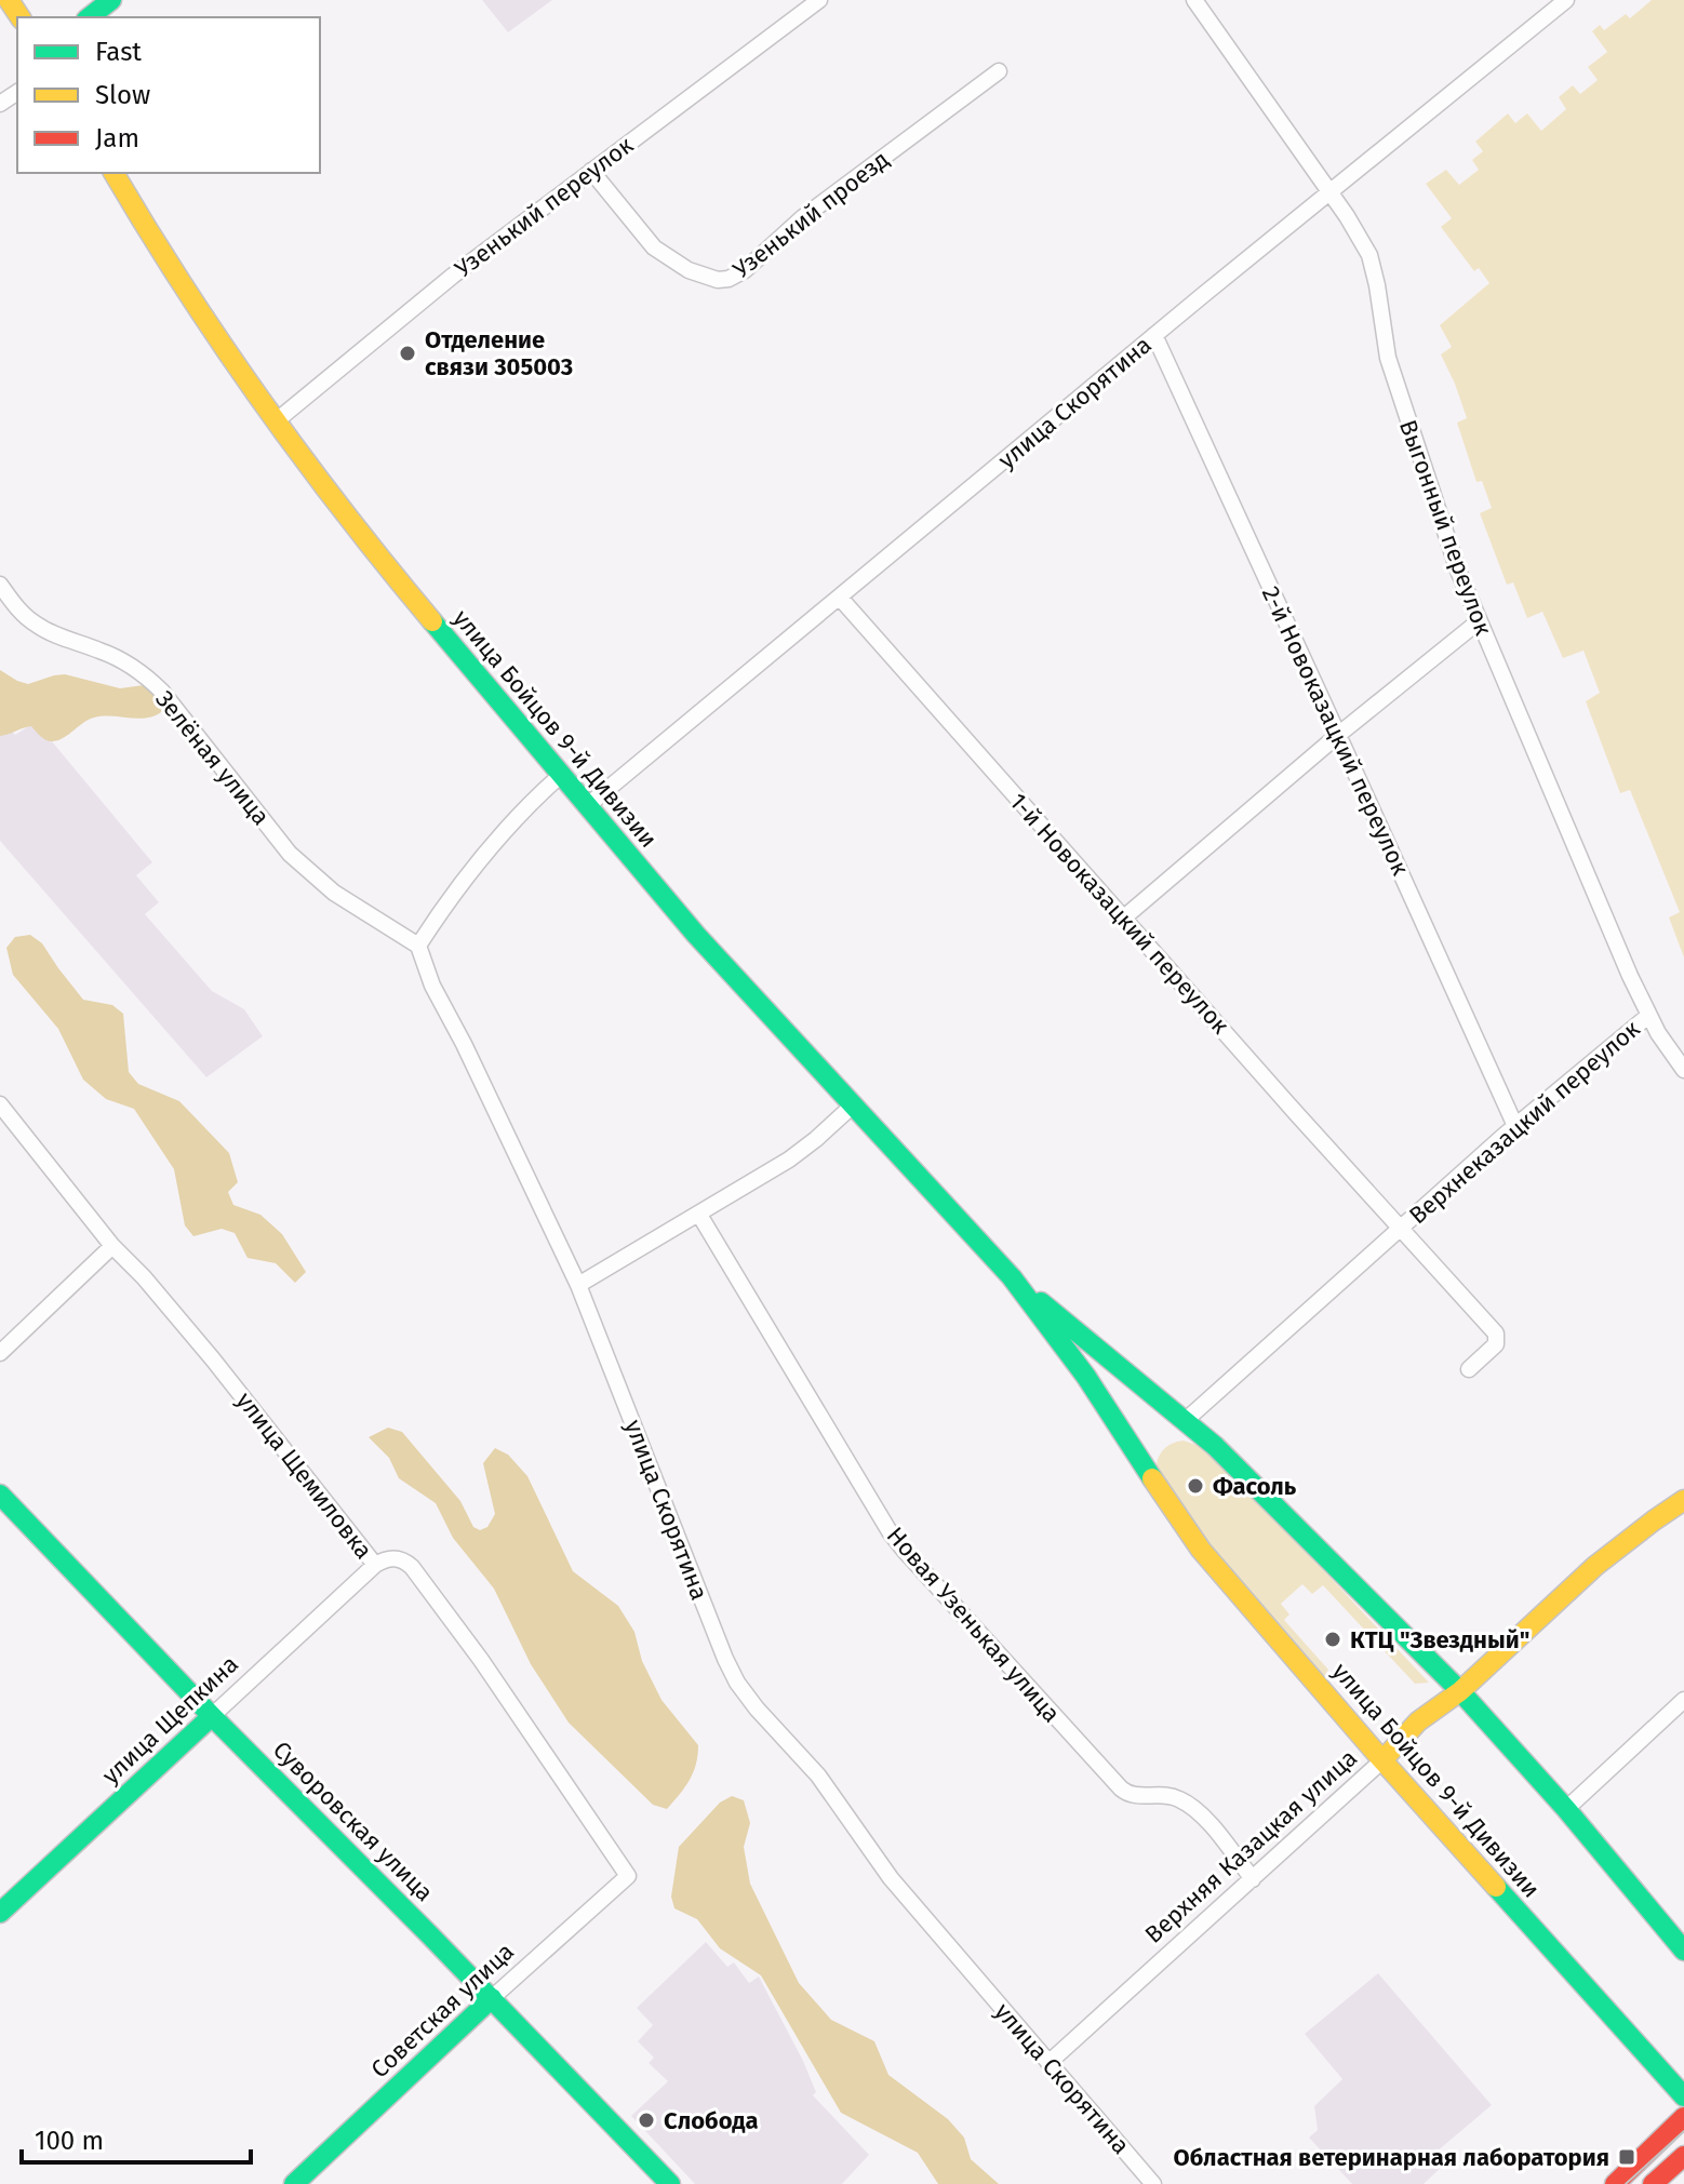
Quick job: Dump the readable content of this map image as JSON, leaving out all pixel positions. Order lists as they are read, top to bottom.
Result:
{
  "streets": {
    "street": [
      "Узенький переулок",
      "Узенький проезд",
      "улица Скорятина",
      "Выгонный переулок",
      "улица Бойцов 9-й Дивизии",
      "2-й Новоказацкий переулок",
      "Зелёная улица",
      "1-й Новоказацкий переулок",
      "Верхнеказацкий переулок",
      "улица Щемиловка",
      "Новая Узенькая улица",
      "улица Щепкина",
      "Суворовская улица",
      "Верхняя Казацкая улица",
      "Советская улица"
    ]
  },
  "crossings": [
    ["Узенький переулок", "Узенький проезд"],
    ["Узенький переулок", "улица Бойцов 9-й Дивизии"],
    ["улица Скорятина", "Выгонный переулок"],
    ["улица Скорятина", "улица Бойцов 9-й Дивизии"],
    ["улица Скорятина", "2-й Новоказацкий переулок"],
    ["улица Скорятина", "Зелёная улица"],
    ["улица Скорятина", "1-й Новоказацкий переулок"],
    ["улица Скорятина", "Верхняя Казацкая улица"],
    ["Выгонный переулок", "Верхнеказацкий переулок"],
    ["улица Бойцов 9-й Дивизии", "Верхнеказацкий переулок"],
    ["улица Бойцов 9-й Дивизии", "Верхняя Казацкая улица"],
    ["2-й Новоказацкий переулок", "Верхнеказацкий переулок"],
    ["1-й Новоказацкий переулок", "Верхнеказацкий переулок"],
    ["улица Щемиловка", "улица Щепкина"],
    ["улица Щемиловка", "Советская улица"],
    ["Новая Узенькая улица", "Верхняя Казацкая улица"],
    ["улица Щепкина", "Суворовская улица"],
    ["Суворовская улица", "Советская улица"]
  ],
  "places": {
    "other": [
      "Отделение связи 305003",
      "Фасоль",
      "КТЦ \"Звездный\"",
      "Слобода"
    ],
    "transit": ["Областная ветеринарная лаборатория"]
  },
  "legend": ["Fast", "Slow", "Jam"],
  "scale_bar": "100 m"
}
